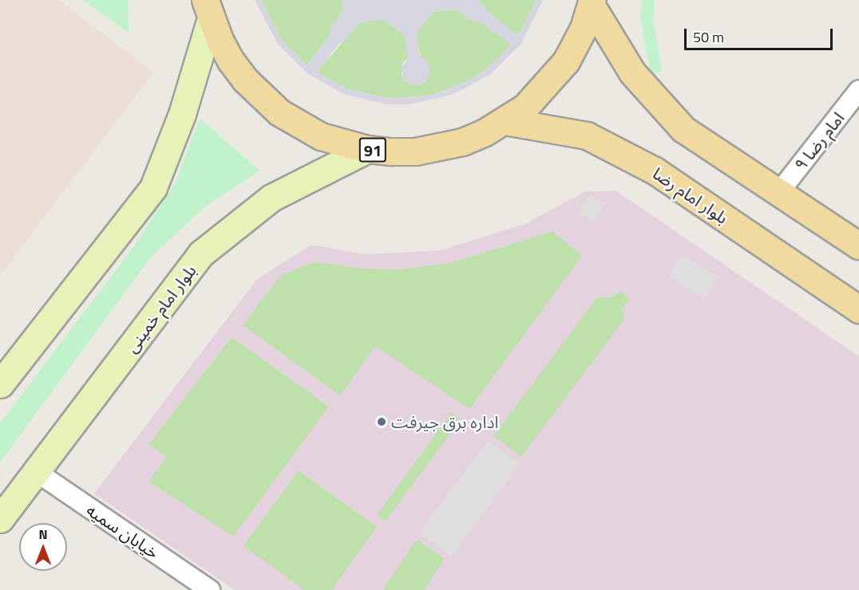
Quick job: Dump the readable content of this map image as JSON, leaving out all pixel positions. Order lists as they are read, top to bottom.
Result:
{
  "streets": {
    "main road": ["91", "بلوار امام رضا", "بلوار امام خمینی"],
    "street": ["امام رضا ۹", "خیابان سمیه"]
  },
  "crossings": [
    ["امام رضا ۹", "91"],
    ["91", "بلوار امام رضا"],
    ["91", "بلوار امام خمینی"],
    ["بلوار امام خمینی", "خیابان سمیه"]
  ],
  "places": ["اداره برق جیرفت"],
  "scale_bar": "50 m",
  "north": "top"
}
